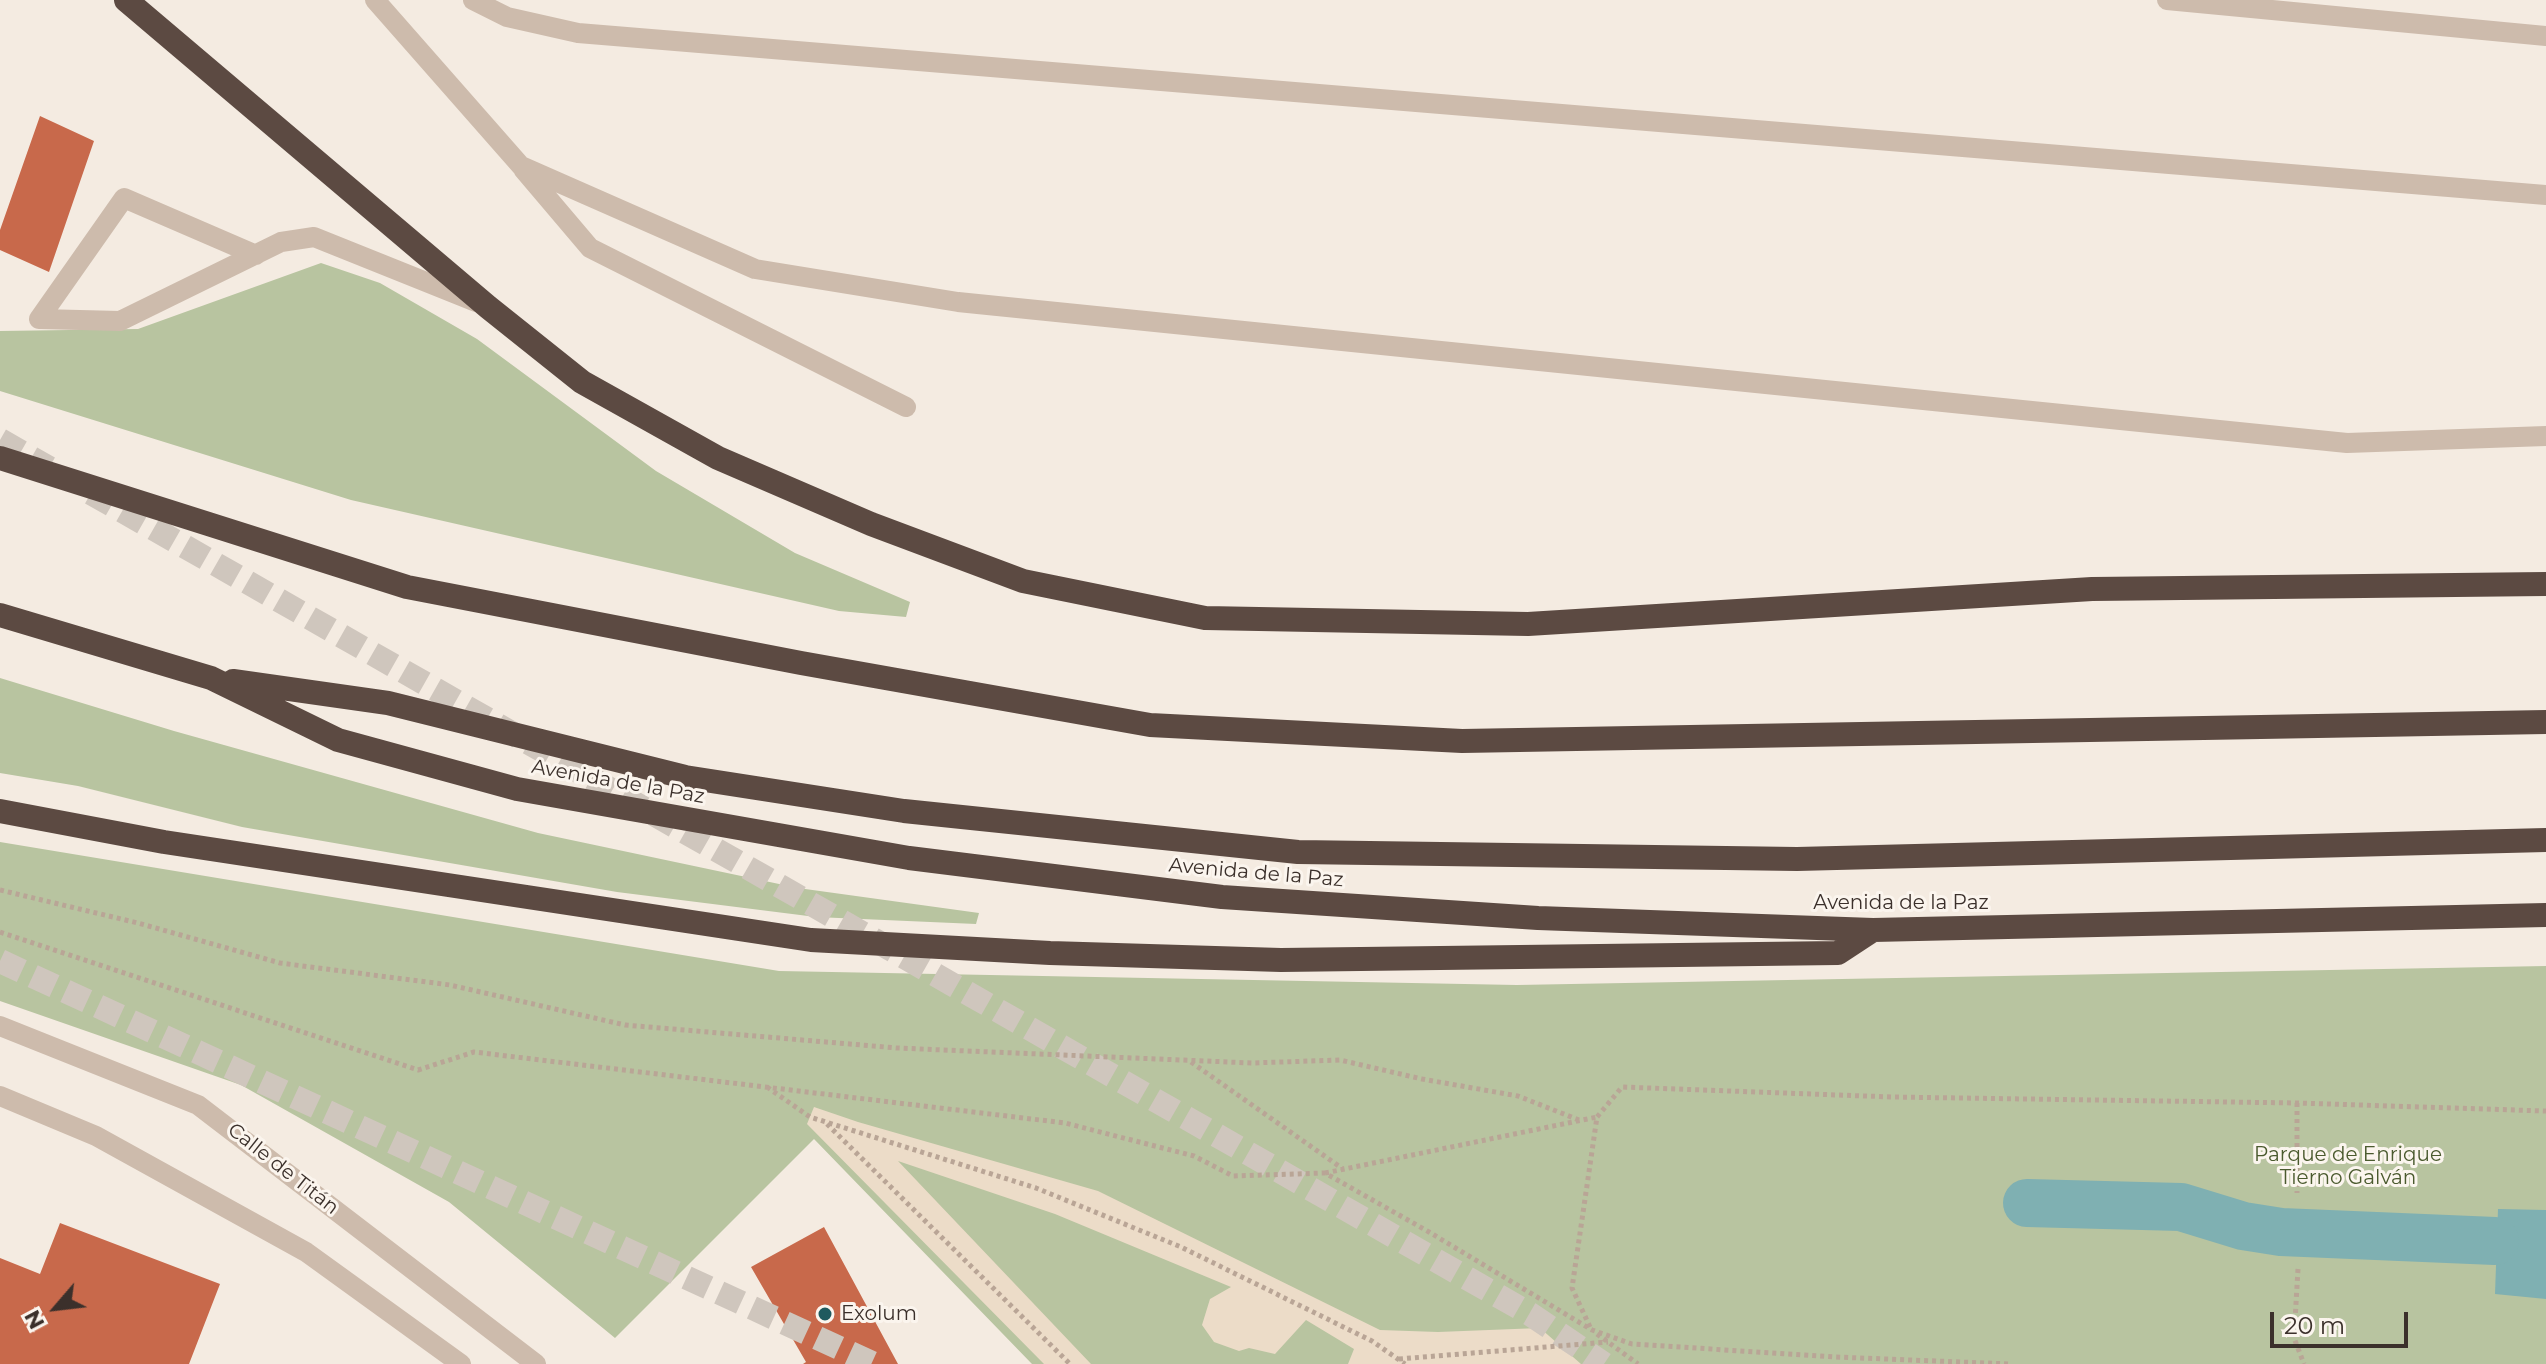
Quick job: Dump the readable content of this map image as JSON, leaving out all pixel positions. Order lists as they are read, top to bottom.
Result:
{
  "streets": {
    "highway": ["Avenida de la Paz"],
    "street": ["Calle de Titán"]
  },
  "parks": ["Parque de Enrique Tierno Galván"],
  "places": ["Exolum"],
  "scale_bar": "20 m",
  "north": "bottom left"
}
